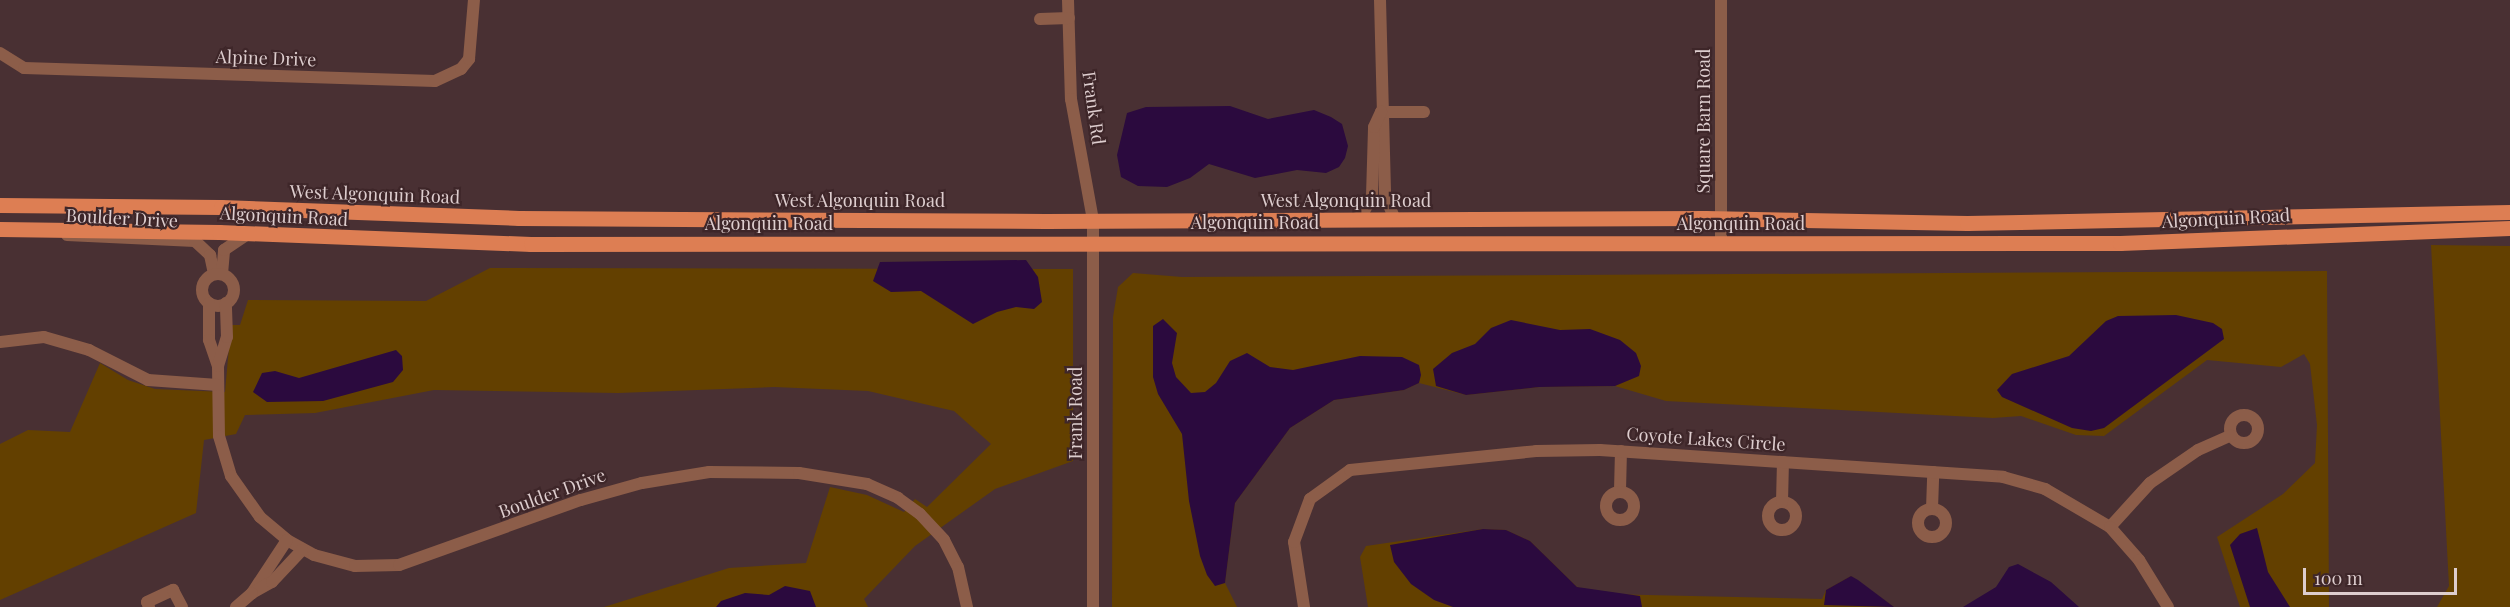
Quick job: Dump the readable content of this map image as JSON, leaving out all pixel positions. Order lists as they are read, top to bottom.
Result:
{
  "streets": {
    "main road": ["West Algonquin Road", "Algonquin Road"],
    "street": [
      "Alpine Drive",
      "Frank Rd",
      "Square Barn Road",
      "Boulder Drive",
      "Frank Road",
      "Coyote Lakes Circle"
    ]
  },
  "crossings": [
    ["Frank Rd", "West Algonquin Road"],
    ["Frank Rd", "Frank Road"],
    ["Square Barn Road", "West Algonquin Road"],
    ["Square Barn Road", "Algonquin Road"],
    ["West Algonquin Road", "Algonquin Road"],
    ["West Algonquin Road", "Frank Road"],
    ["Algonquin Road", "Boulder Drive"],
    ["Algonquin Road", "Frank Road"]
  ],
  "scale_bar": "100 m"
}
